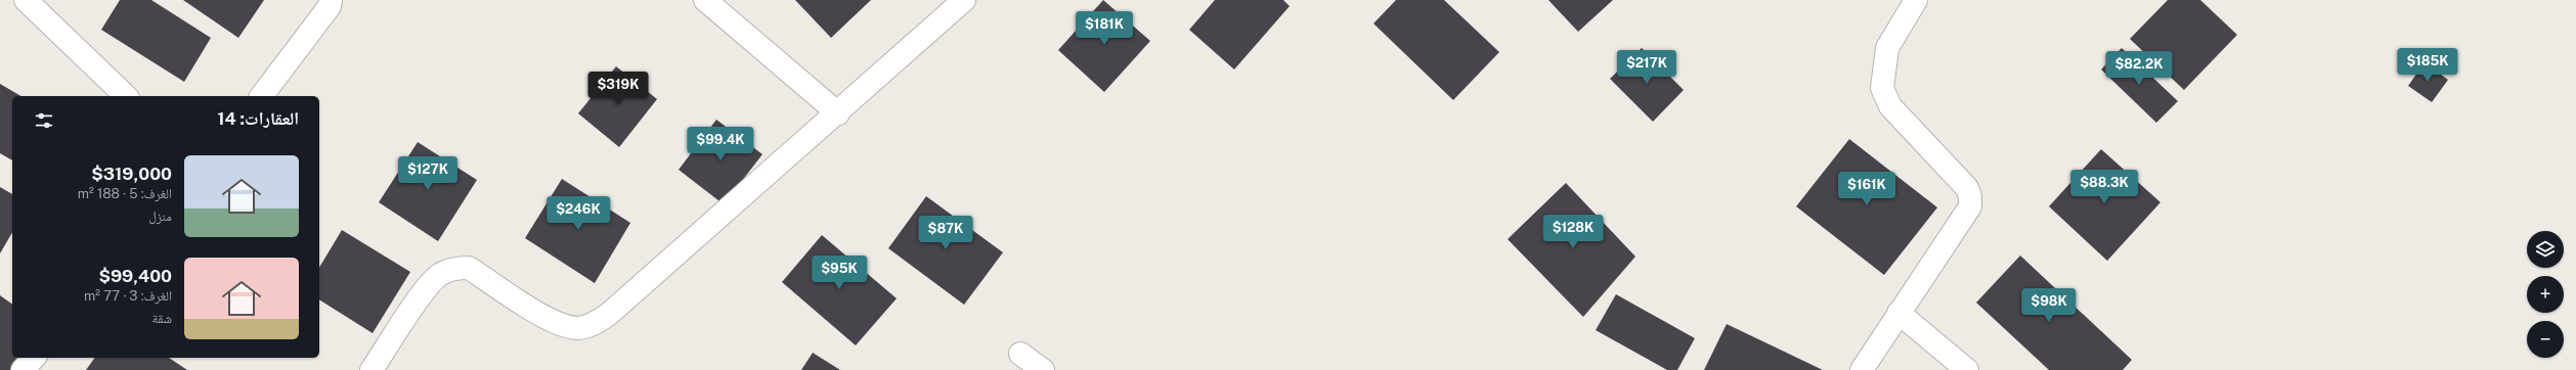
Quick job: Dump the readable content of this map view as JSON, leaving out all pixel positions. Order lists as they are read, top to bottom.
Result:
{
  "page": {
    "price": [
      "$181K",
      "$185K",
      "$217K",
      "$82.2K",
      "$319K",
      "$99.4K",
      "$127K",
      "$88.3K",
      "$161K",
      "$246K",
      "$128K",
      "$87K",
      "$95K",
      "$98K"
    ],
    "heading": "العقارات: 14",
    "list": [
      {
        "name": "$319,000",
        "note": "الغرف: 5 · 188 m² · منزل"
      },
      {
        "name": "$99,400",
        "note": "الغرف: 3 · 77 m² · شقة"
      }
    ],
    "map_buttons": ["+", "−"]
  }
}
